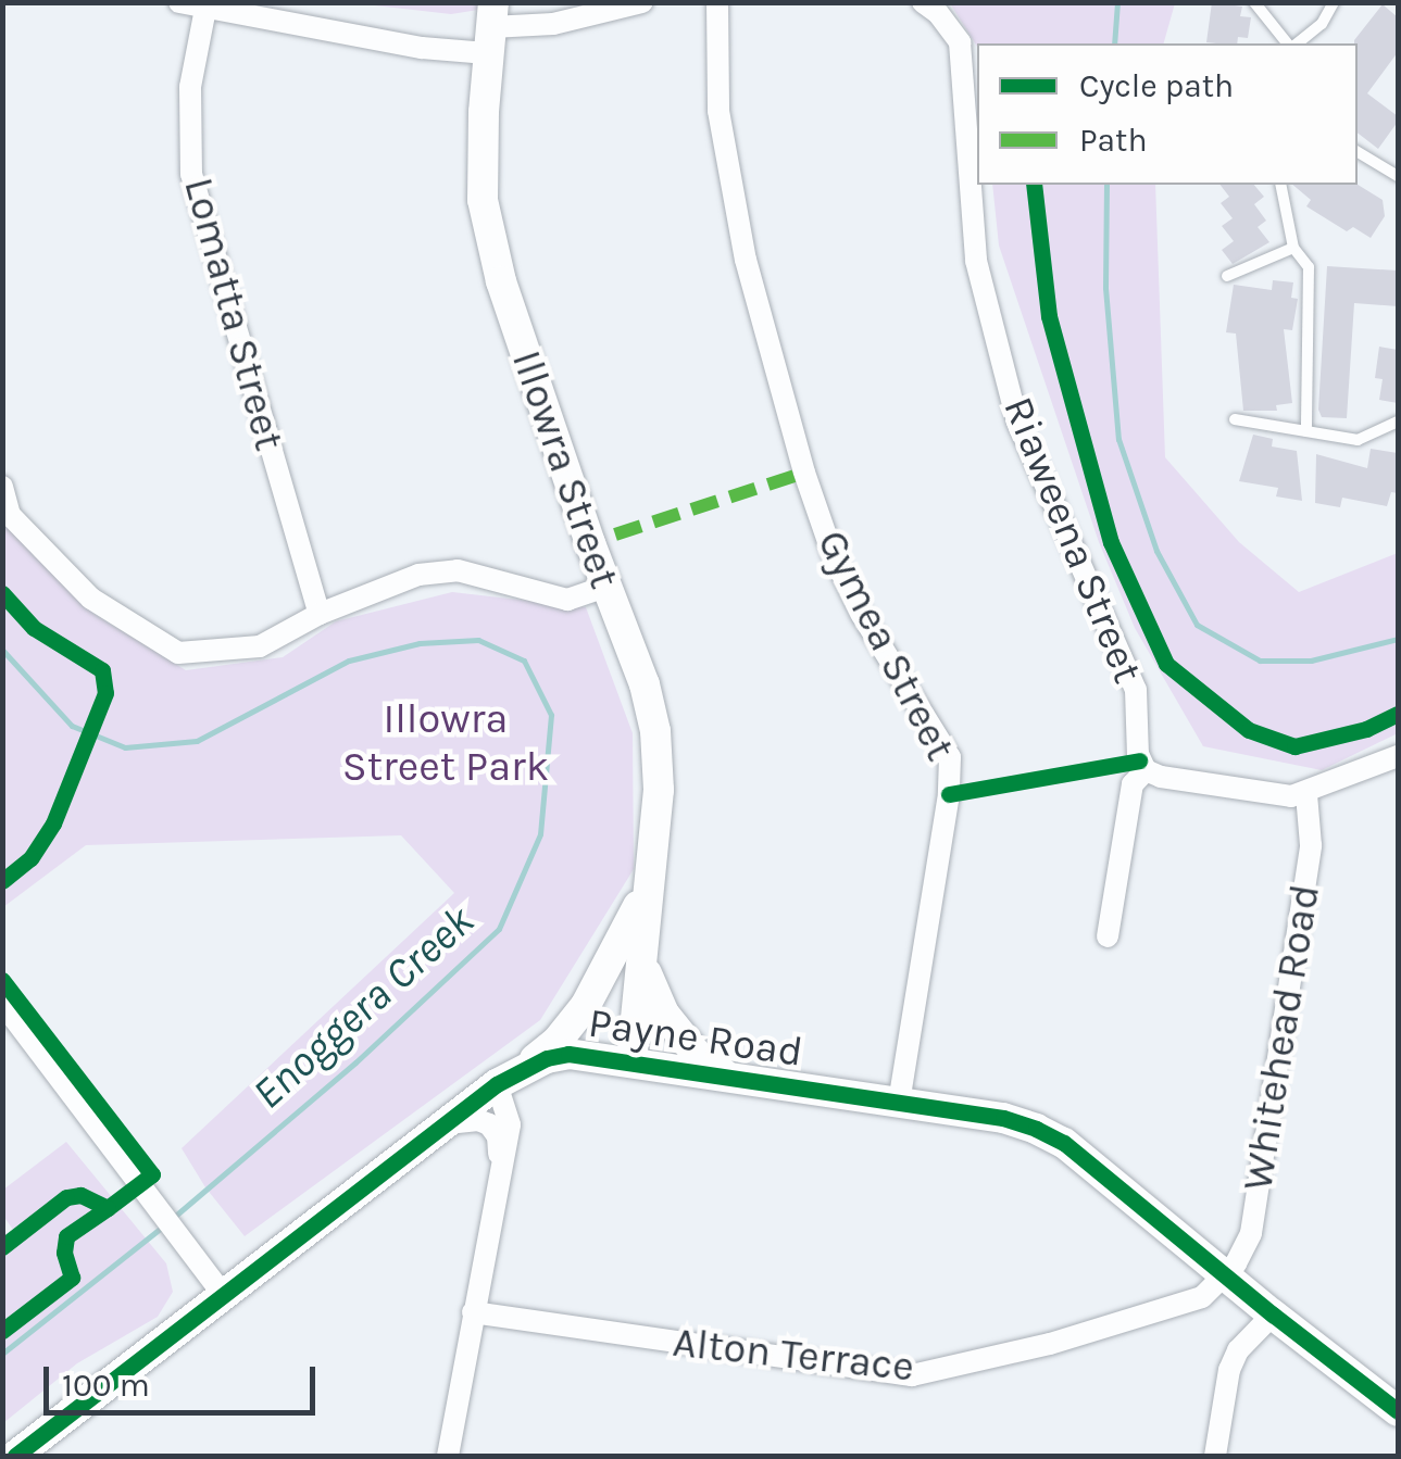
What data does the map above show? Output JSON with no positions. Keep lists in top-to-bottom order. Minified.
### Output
{"streets":{"main road":["Illowra Street","Payne Road"],"street":["Lomatta Street","Riaweena Street","Gymea Street","Whitehead Road","Alton Terrace"]},"crossings":[["Illowra Street","Payne Road"],["Gymea Street","Payne Road"],["Payne Road","Whitehead Road"],["Payne Road","Alton Terrace"],["Whitehead Road","Alton Terrace"]],"water":["Enoggera Creek"],"parks":["Illowra Street Park"],"legend":["Cycle path","Path"],"scale_bar":"100 m"}
